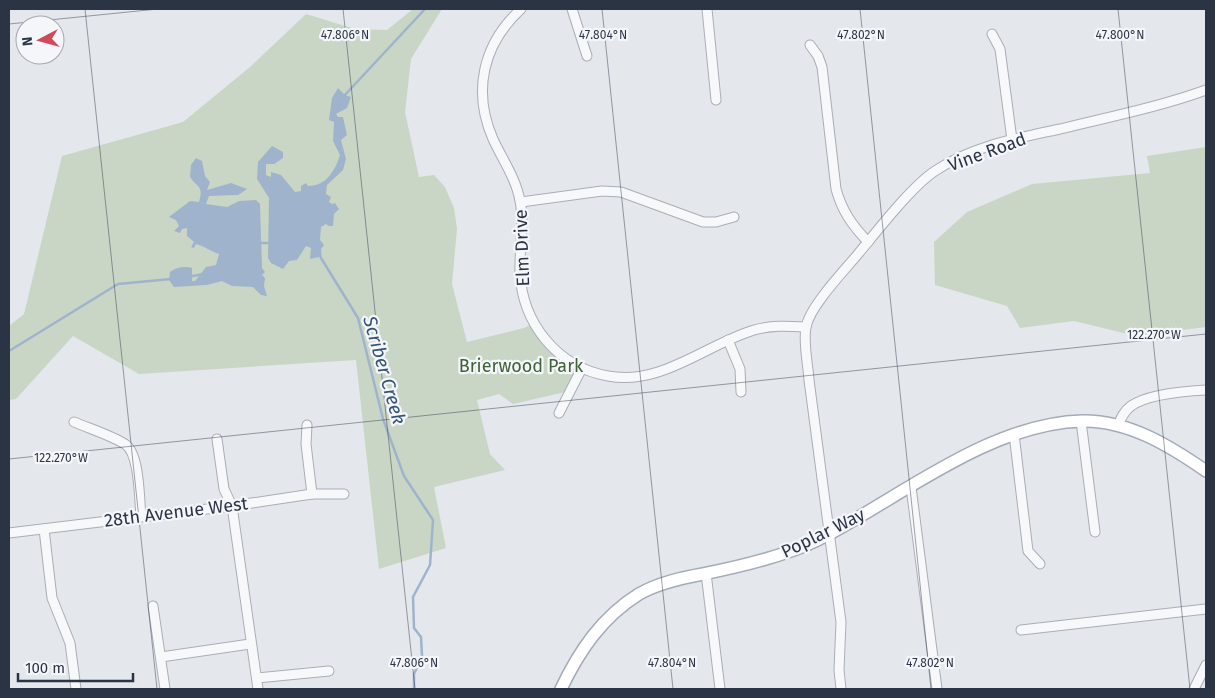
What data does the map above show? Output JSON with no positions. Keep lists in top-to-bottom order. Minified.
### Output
{"streets":{"main road":["Poplar Way"],"street":["Vine Road","Elm Drive","28th Avenue West"]},"crossings":[["Vine Road","Elm Drive"]],"water":["Scriber Creek"],"parks":["Brierwood Park"],"scale_bar":"100 m","north":"left","coordinates":["47.806°N","47.804°N","47.802°N","47.800°N","122.270°W"]}
